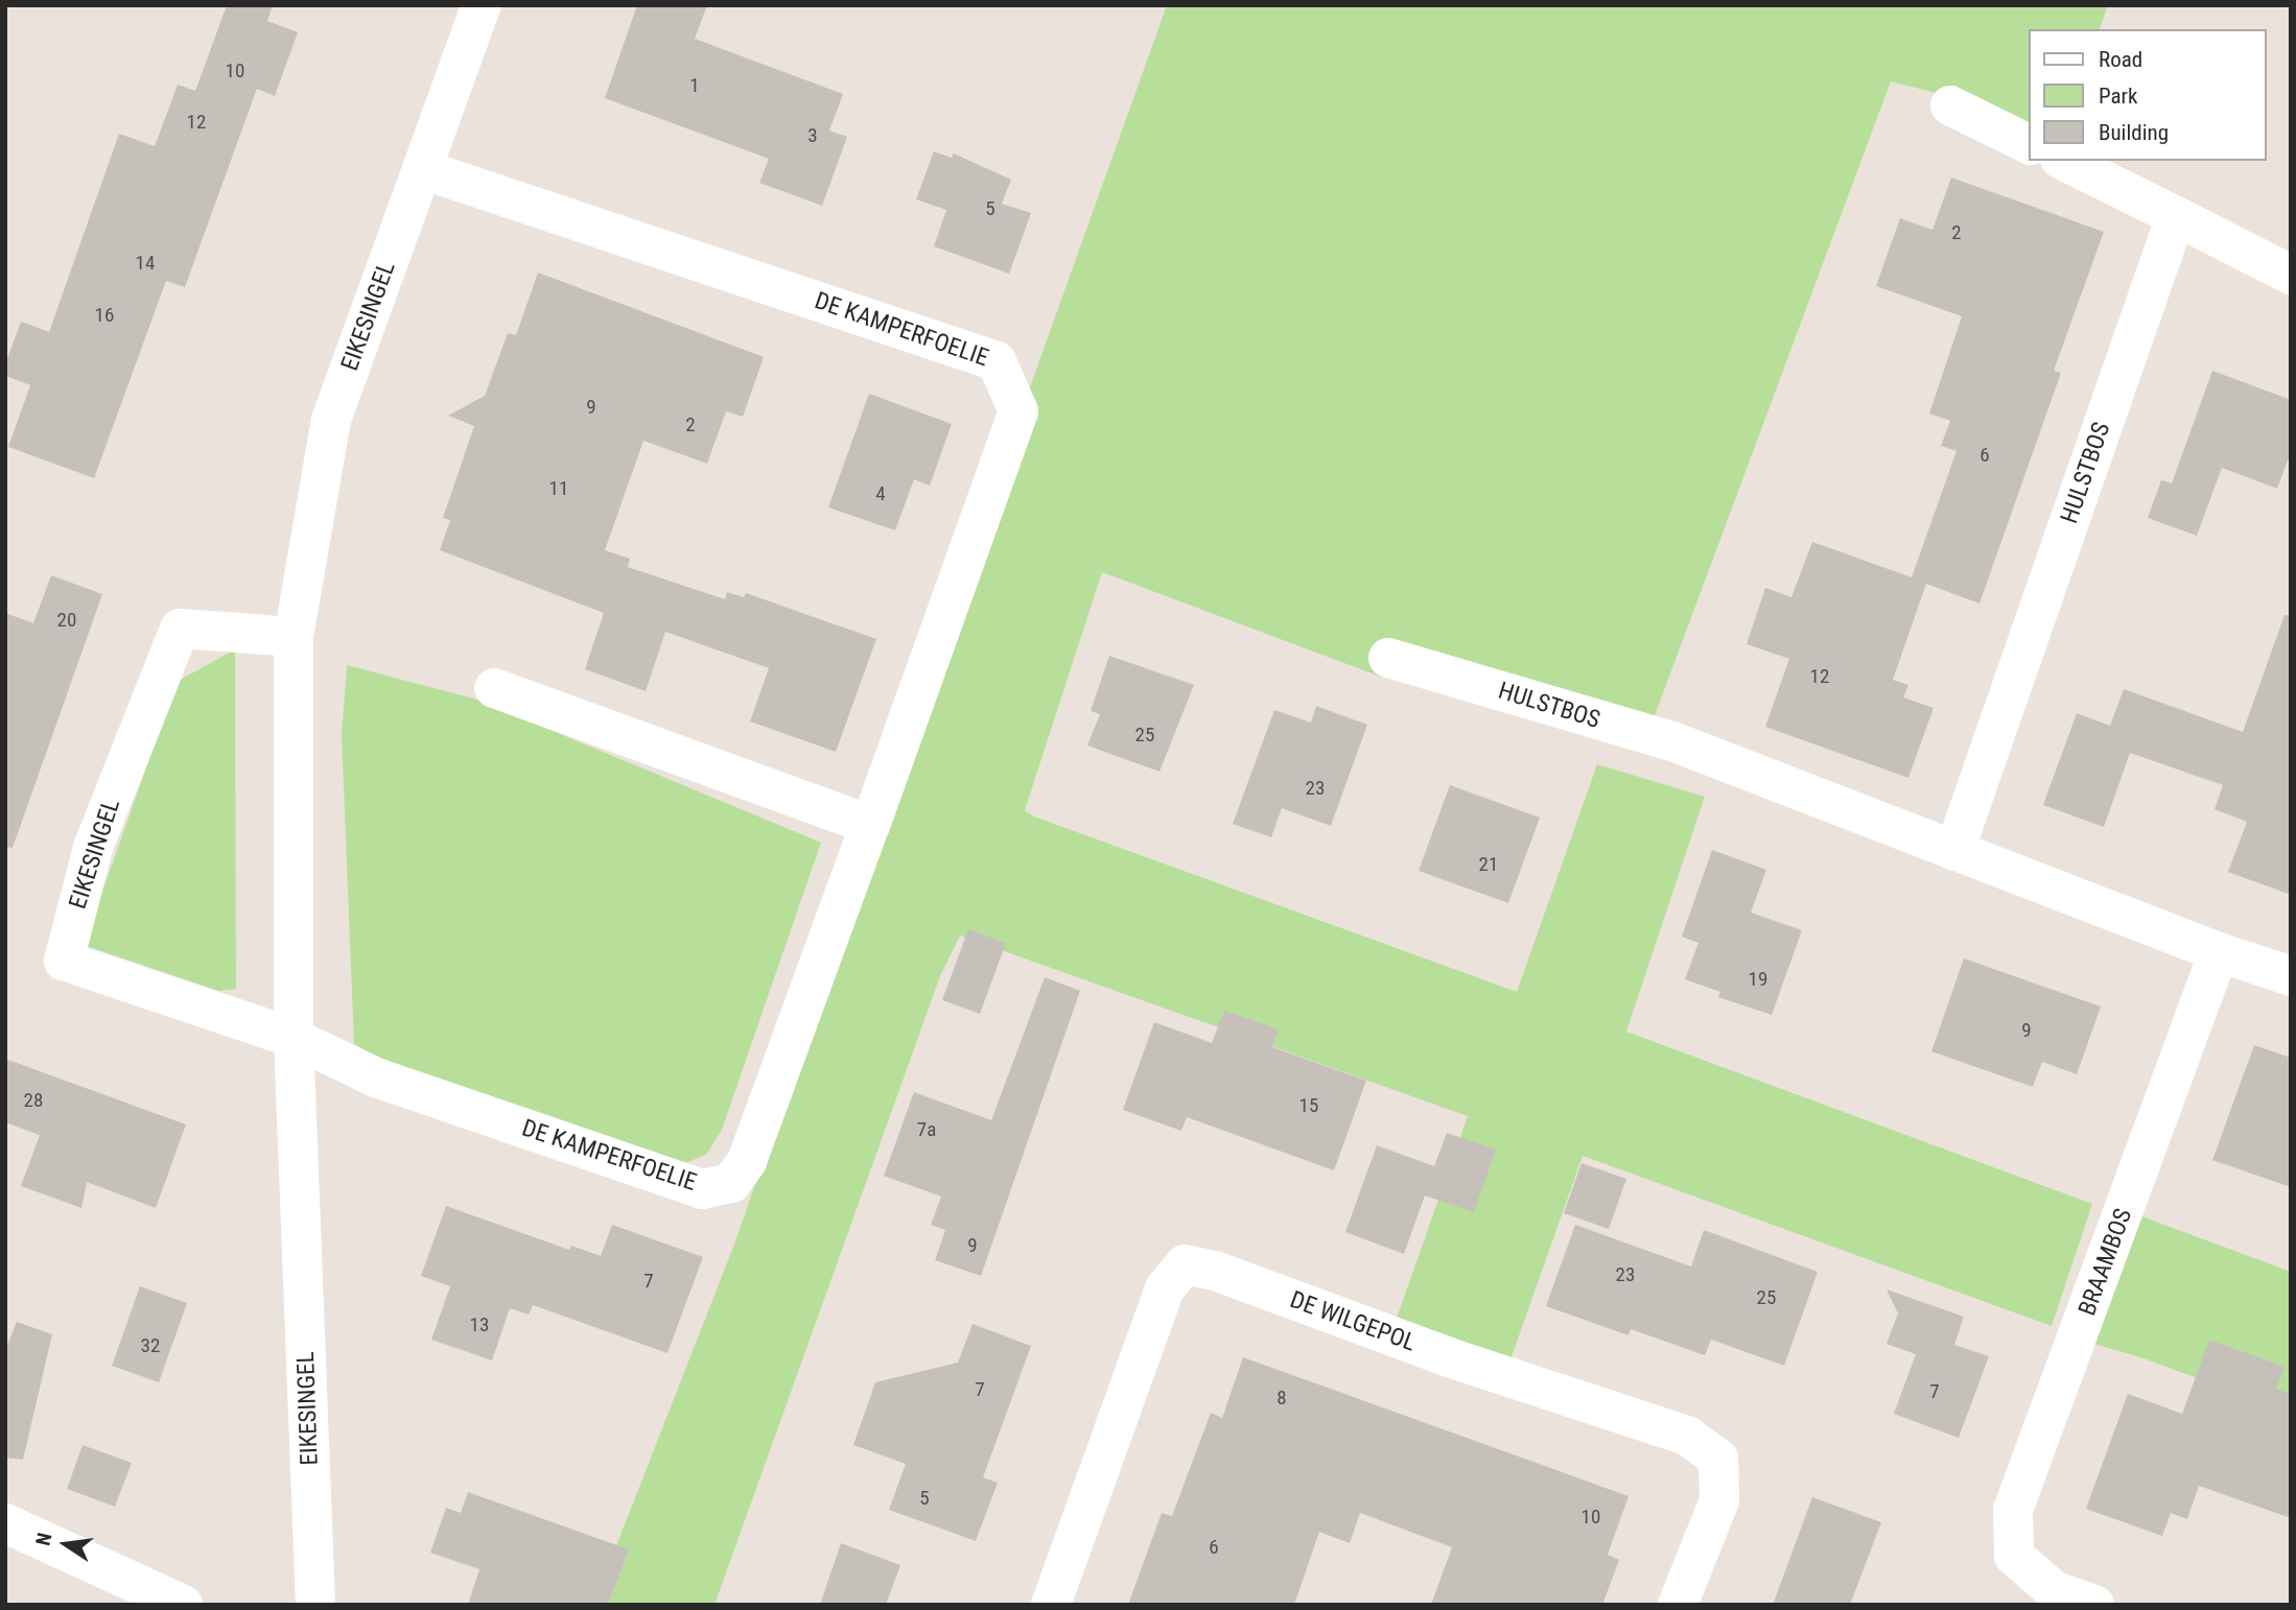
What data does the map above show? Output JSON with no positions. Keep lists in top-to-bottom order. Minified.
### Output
{"streets":{"street":["EIKESINGEL","DE KAMPERFOELIE","HULSTBOS","BRAAMBOS","DE WILGEPOL"]},"crossings":[["EIKESINGEL","DE KAMPERFOELIE"],["HULSTBOS","BRAAMBOS"]],"house_numbers":["10","1","12","3","5","2","14","16","9","2","6","11","4","20","12","25","23","21","19","9","28","15","7a","9","23","7","25","13","32","7","7","8","5","10","6"],"legend":["Road","Park","Building"],"north":"left"}
